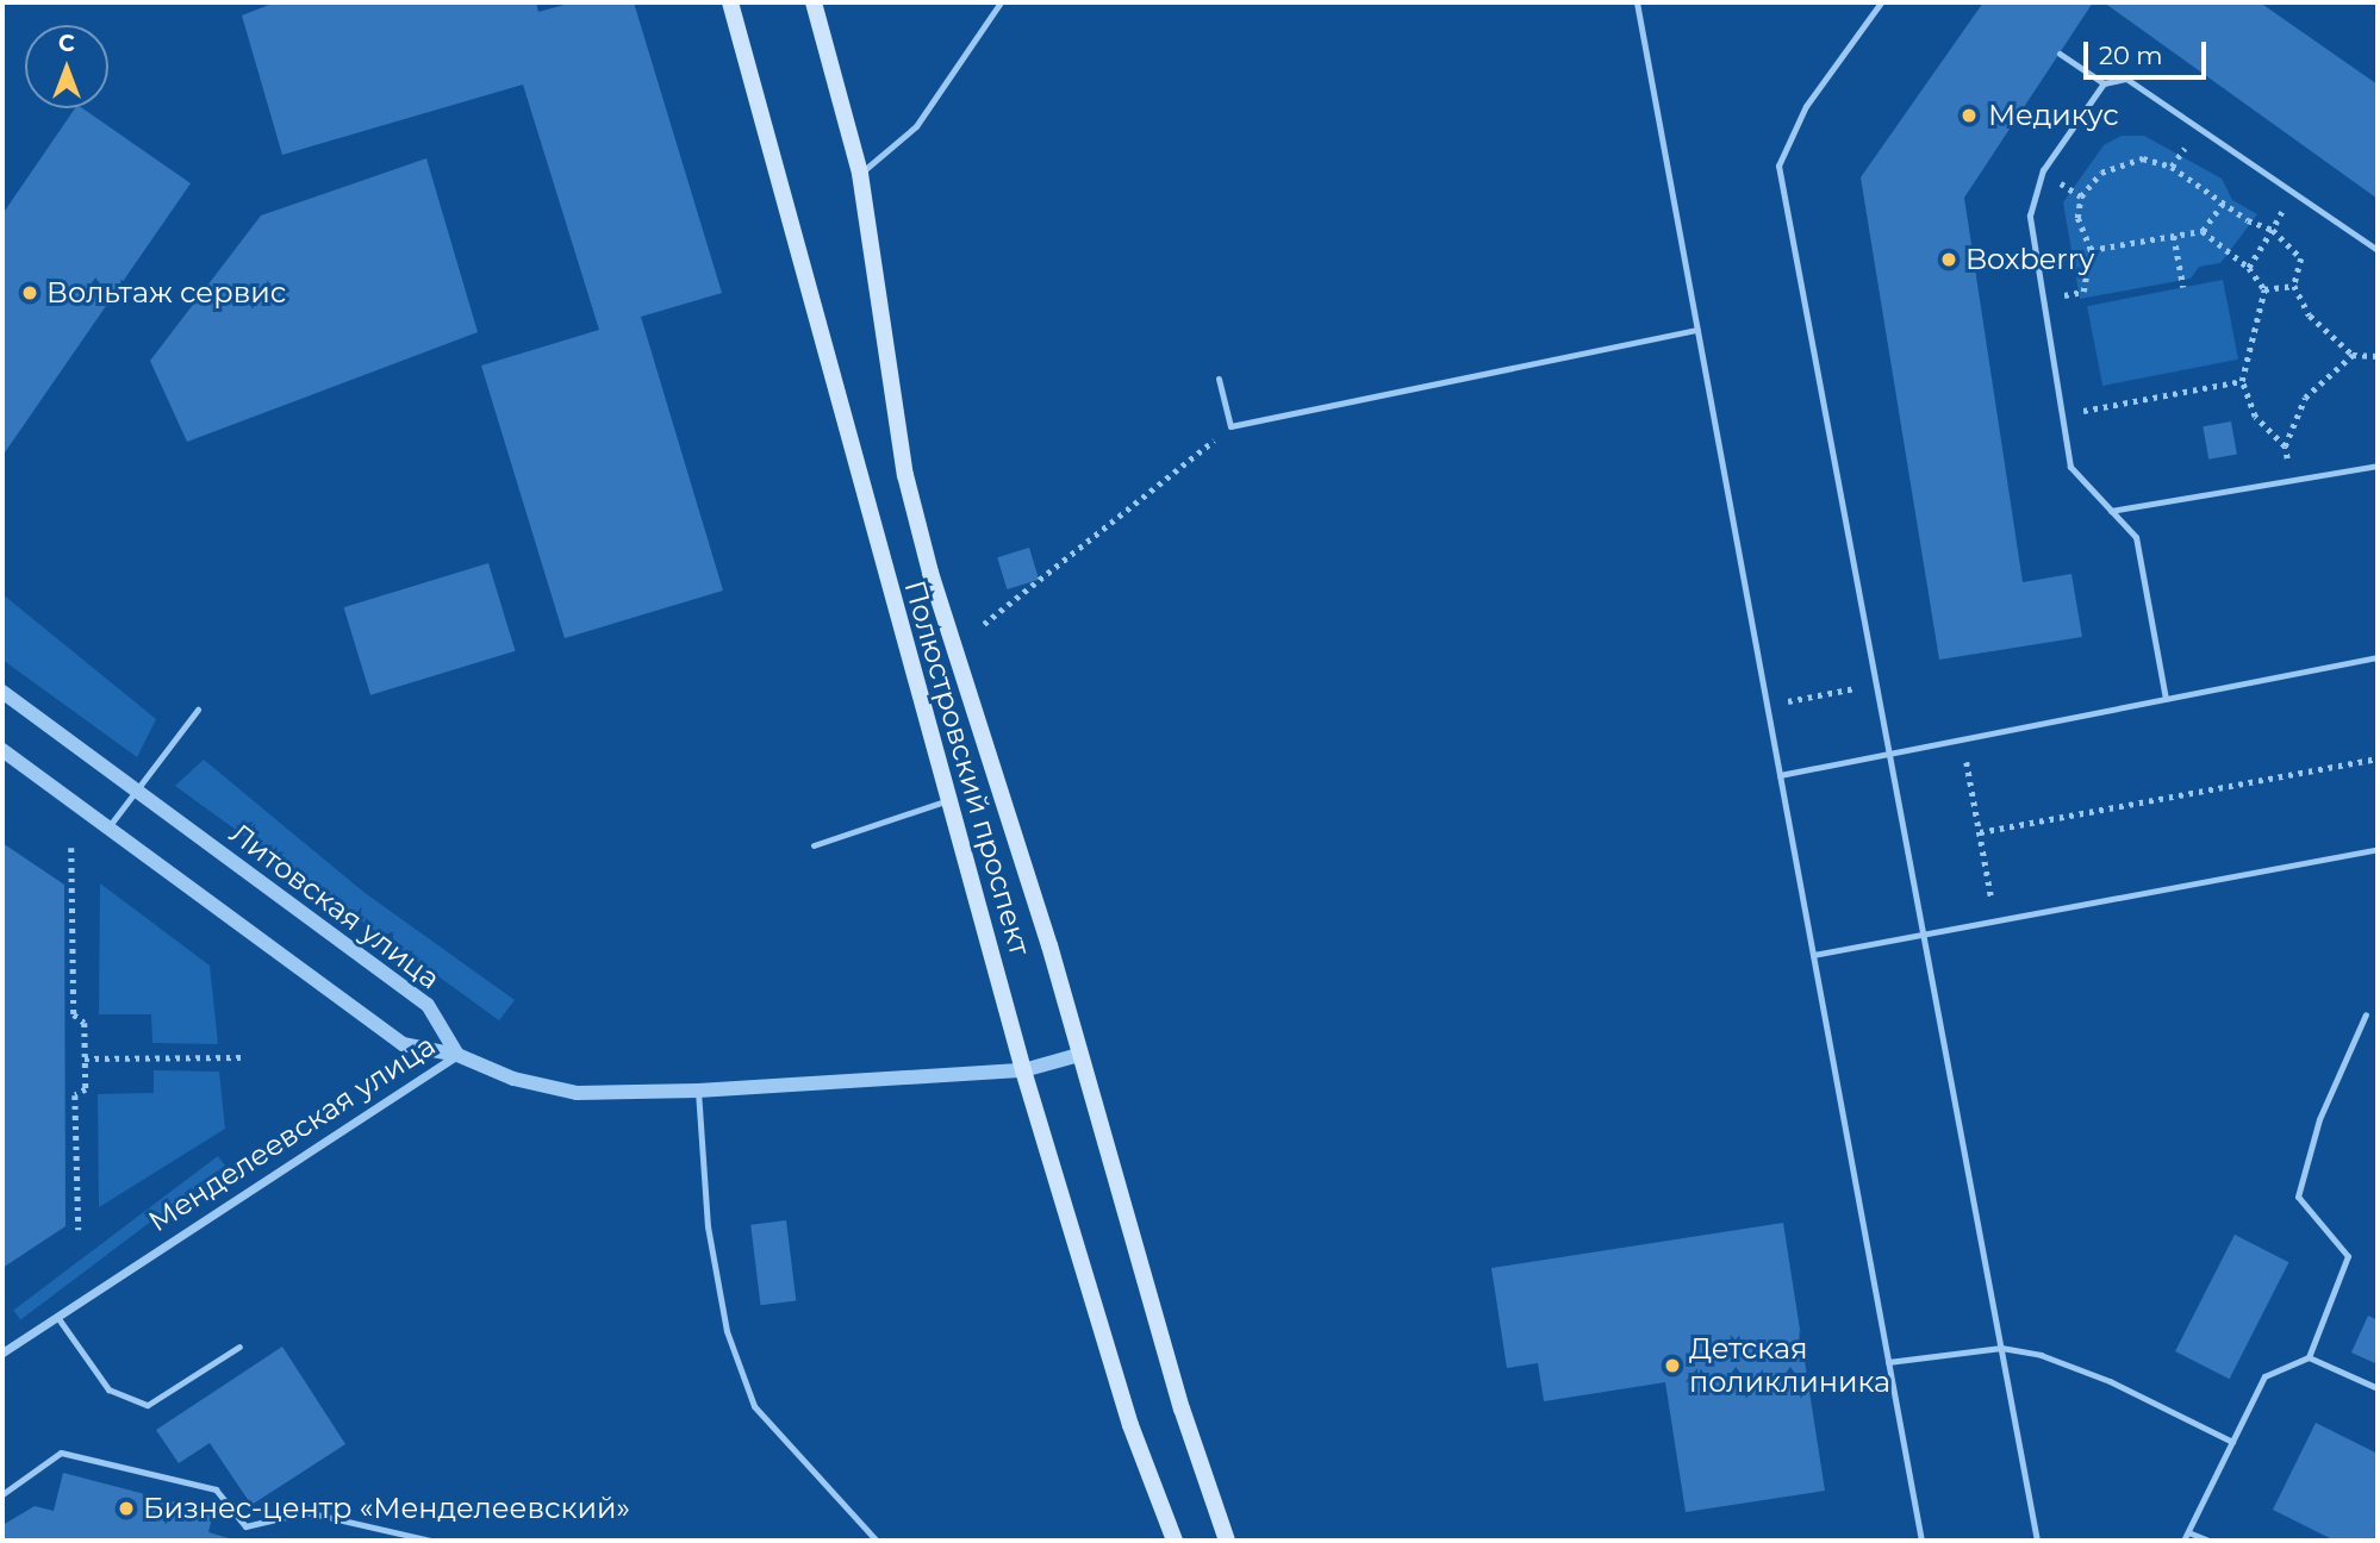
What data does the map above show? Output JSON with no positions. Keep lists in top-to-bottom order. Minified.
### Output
{"streets":{"main road":["Полюстровский проспект"],"street":["Литовская улица","Менделеевская улица"]},"crossings":[["Полюстровский проспект","Менделеевская улица"],["Литовская улица","Менделеевская улица"]],"places":["Медикус","Boxberry","Вольтаж сервис","Детская поликлиника","Бизнес-центр «Менделеевский»"],"scale_bar":"20 m","north":"top"}
